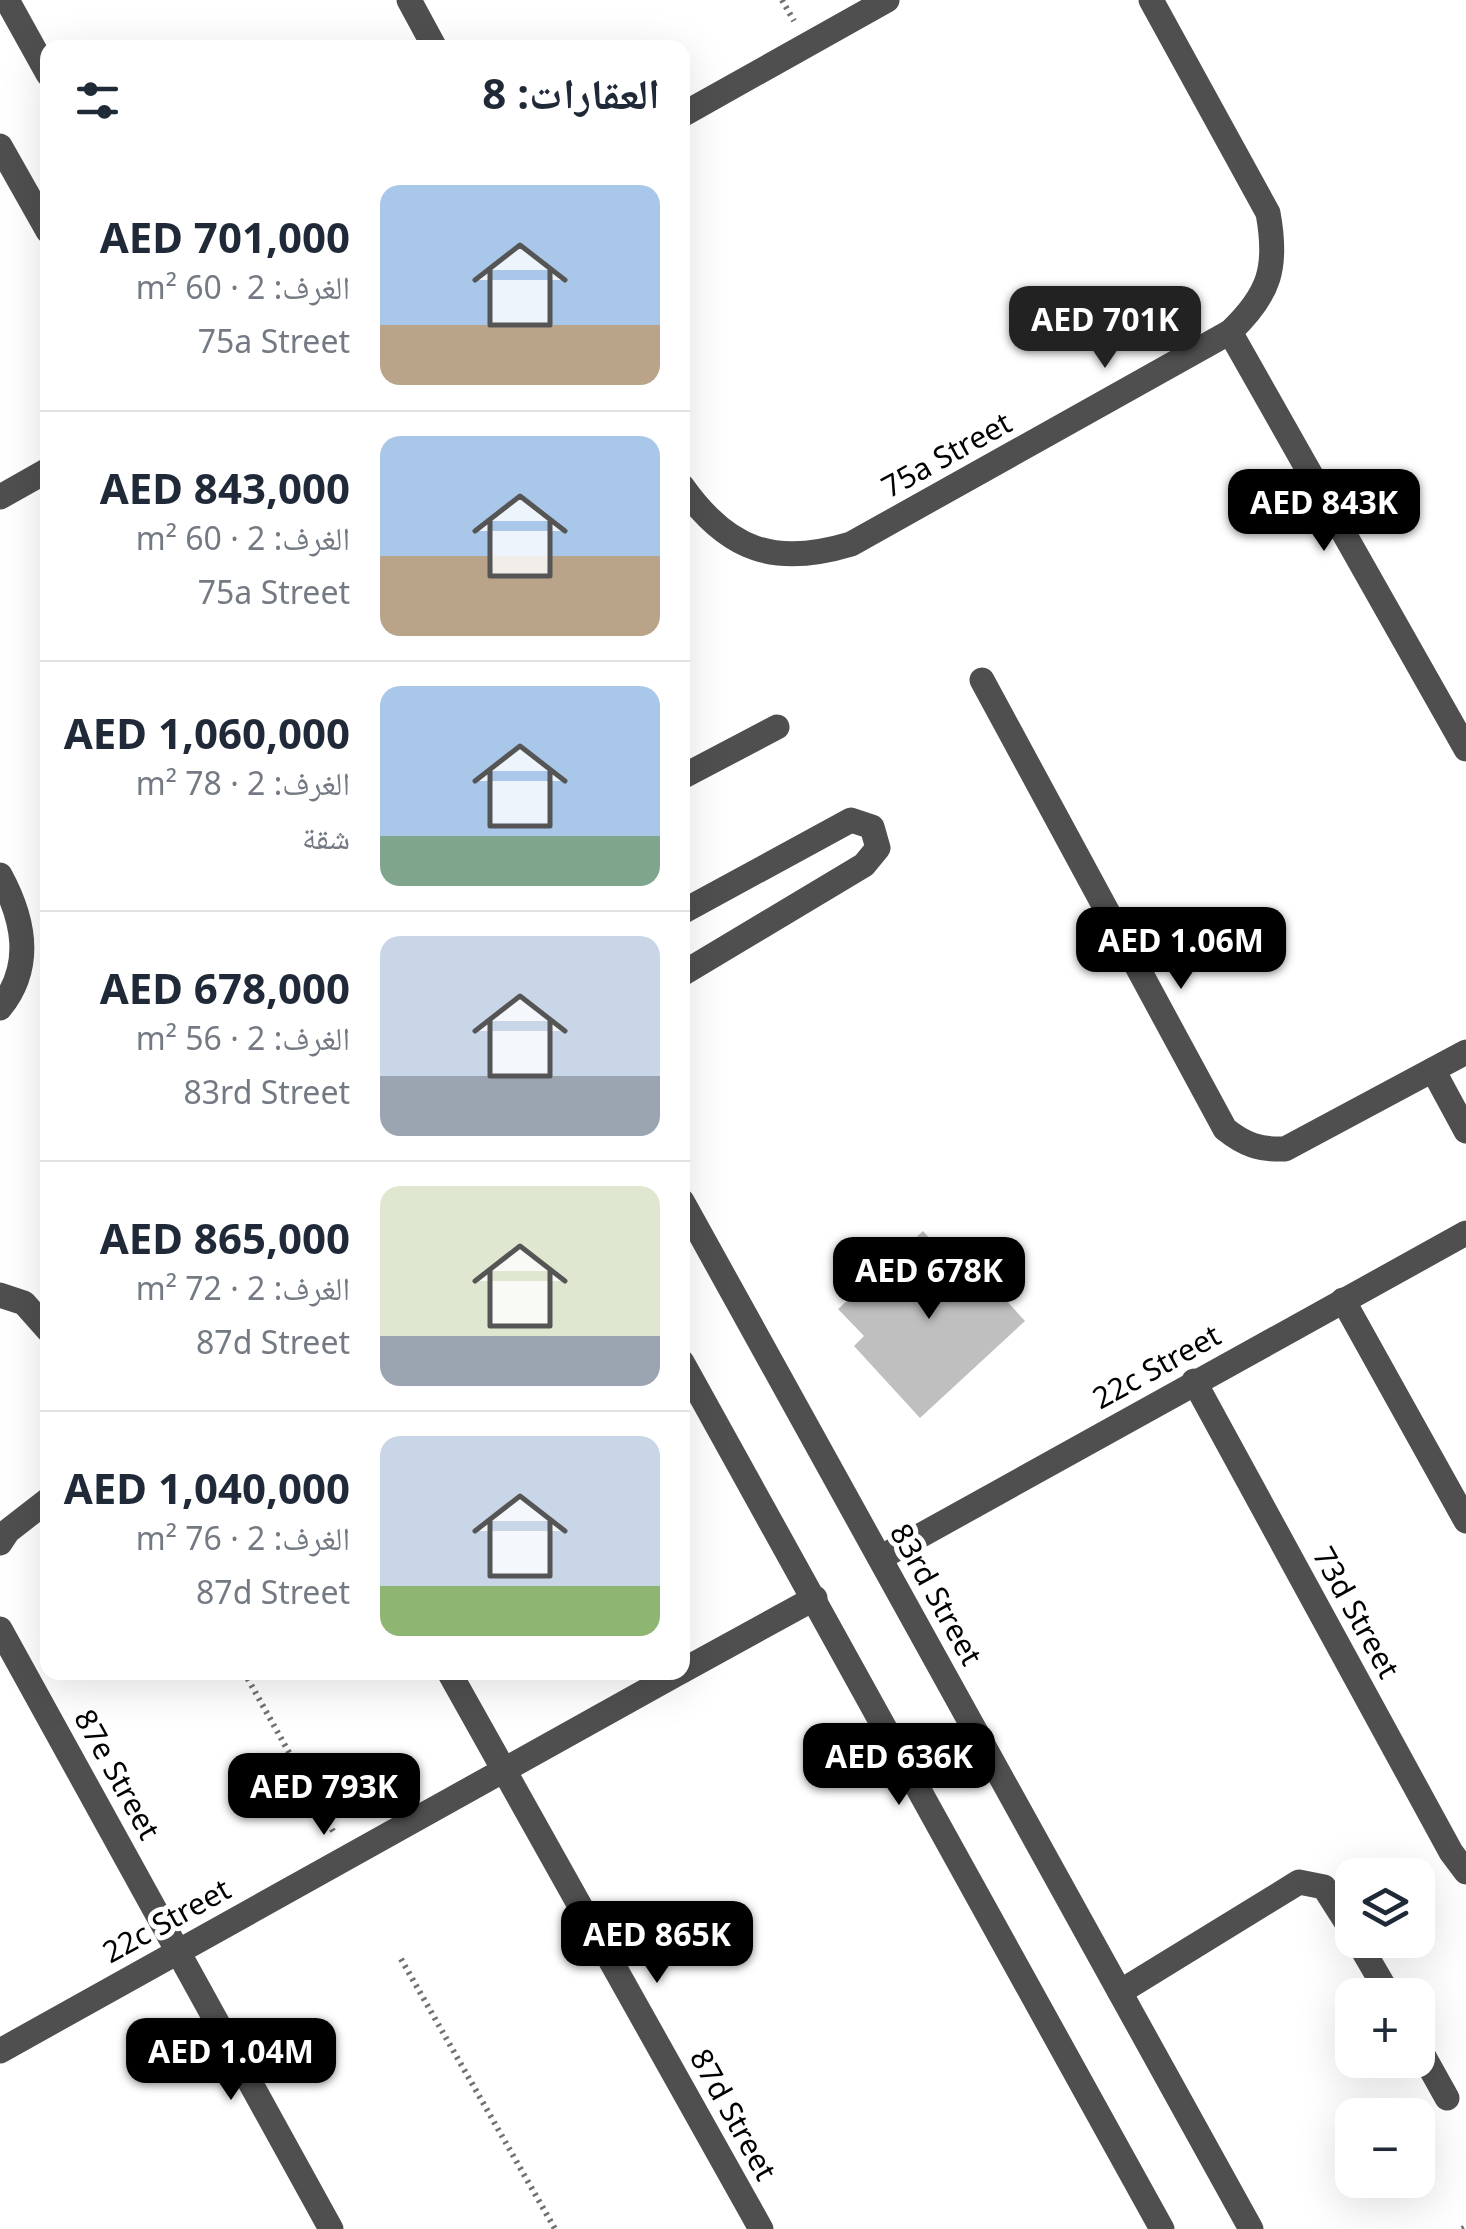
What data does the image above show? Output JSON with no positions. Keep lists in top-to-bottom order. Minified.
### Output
{"streets":{"street":["75a Street","22c Street","83rd Street","73d Street","87e Street","87d Street"]},"crossings":[["22c Street","83rd Street"],["22c Street","73d Street"],["22c Street","87e Street"],["22c Street","87d Street"]],"page":{"heading":"العقارات: 8","list":[{"name":"AED 701,000","note":"الغرف: 2 · 60 m² · 75a Street"},{"name":"AED 843,000","note":"الغرف: 2 · 60 m² · 75a Street"},{"name":"AED 1,060,000","note":"الغرف: 2 · 78 m² · شقة"},{"name":"AED 678,000","note":"الغرف: 2 · 56 m² · 83rd Street"},{"name":"AED 865,000","note":"الغرف: 2 · 72 m² · 87d Street"},{"name":"AED 1,040,000","note":"الغرف: 2 · 76 m² · 87d Street"}],"price":["AED 701K","AED 843K","AED 1.06M","AED 678K","AED 636K","AED 793K","AED 865K","AED 1.04M"],"map_buttons":["+","−"]}}
